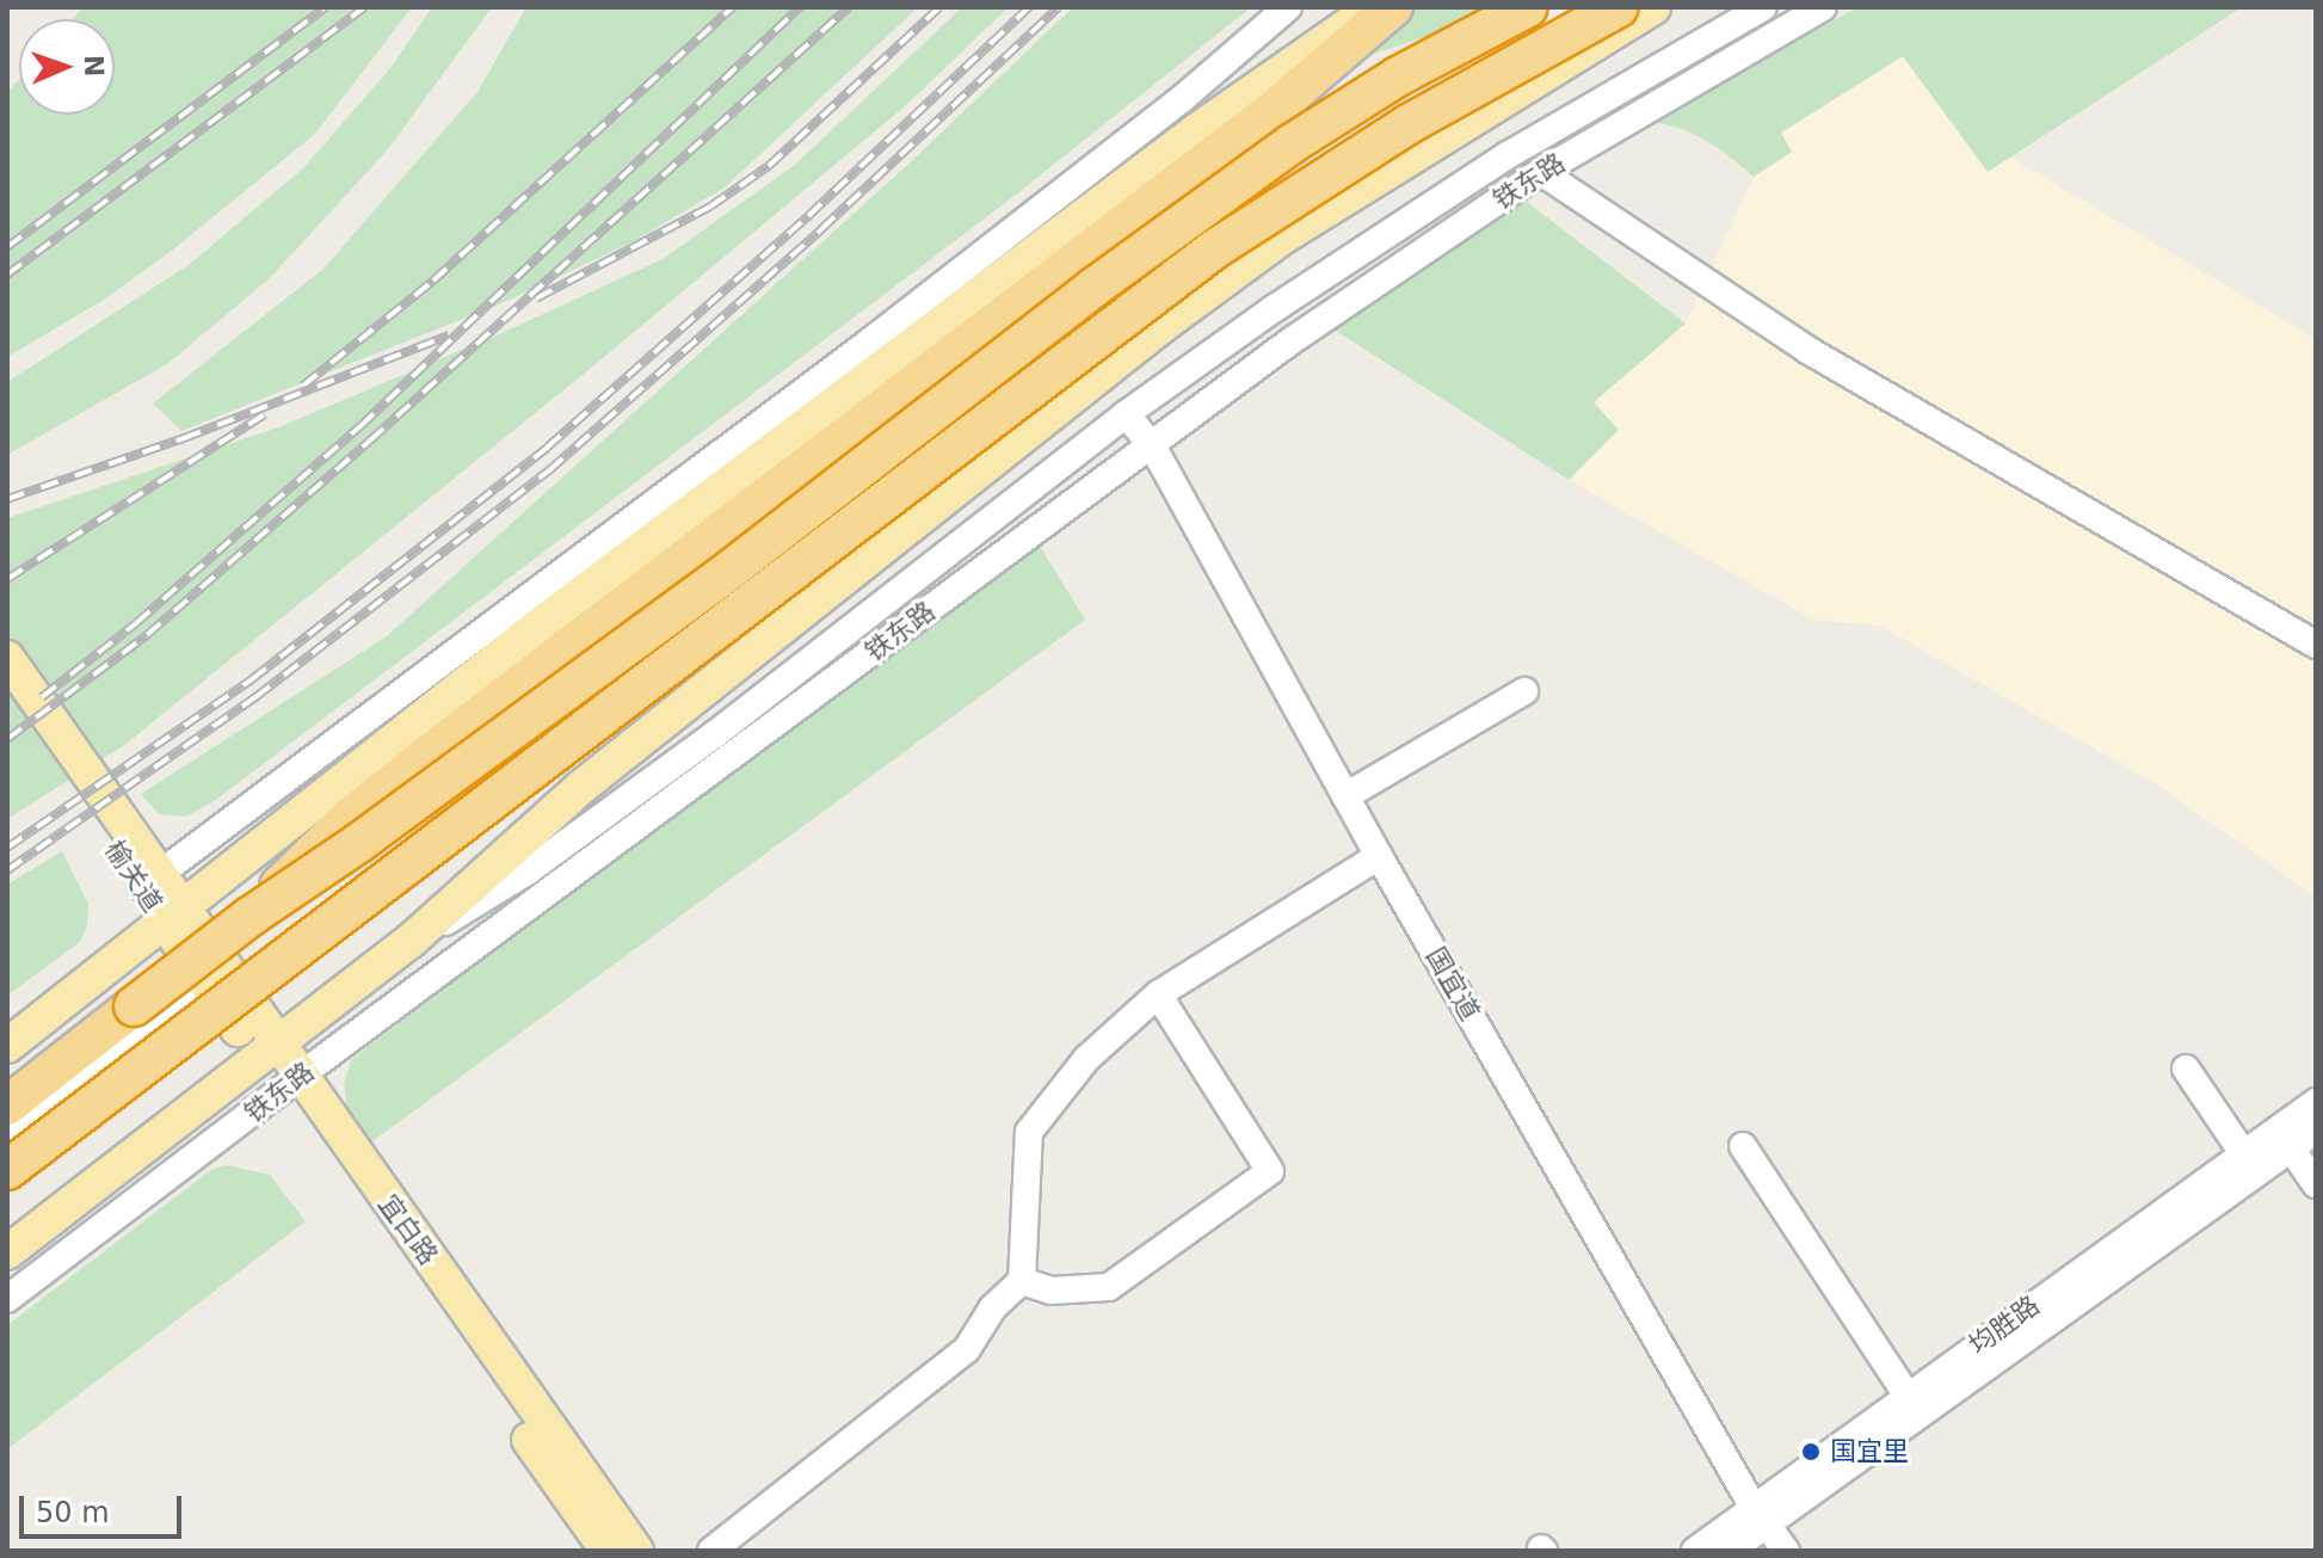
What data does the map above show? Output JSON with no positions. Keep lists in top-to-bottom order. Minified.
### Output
{"streets":{"main road":["铁东路","榆关道","宜白路"],"street":["国宜道","均胜路"]},"crossings":[["铁东路","榆关道"],["铁东路","国宜道"],["铁东路","宜白路"],["榆关道","宜白路"],["国宜道","均胜路"]],"places":["国宜里"],"scale_bar":"50 m","north":"right"}
